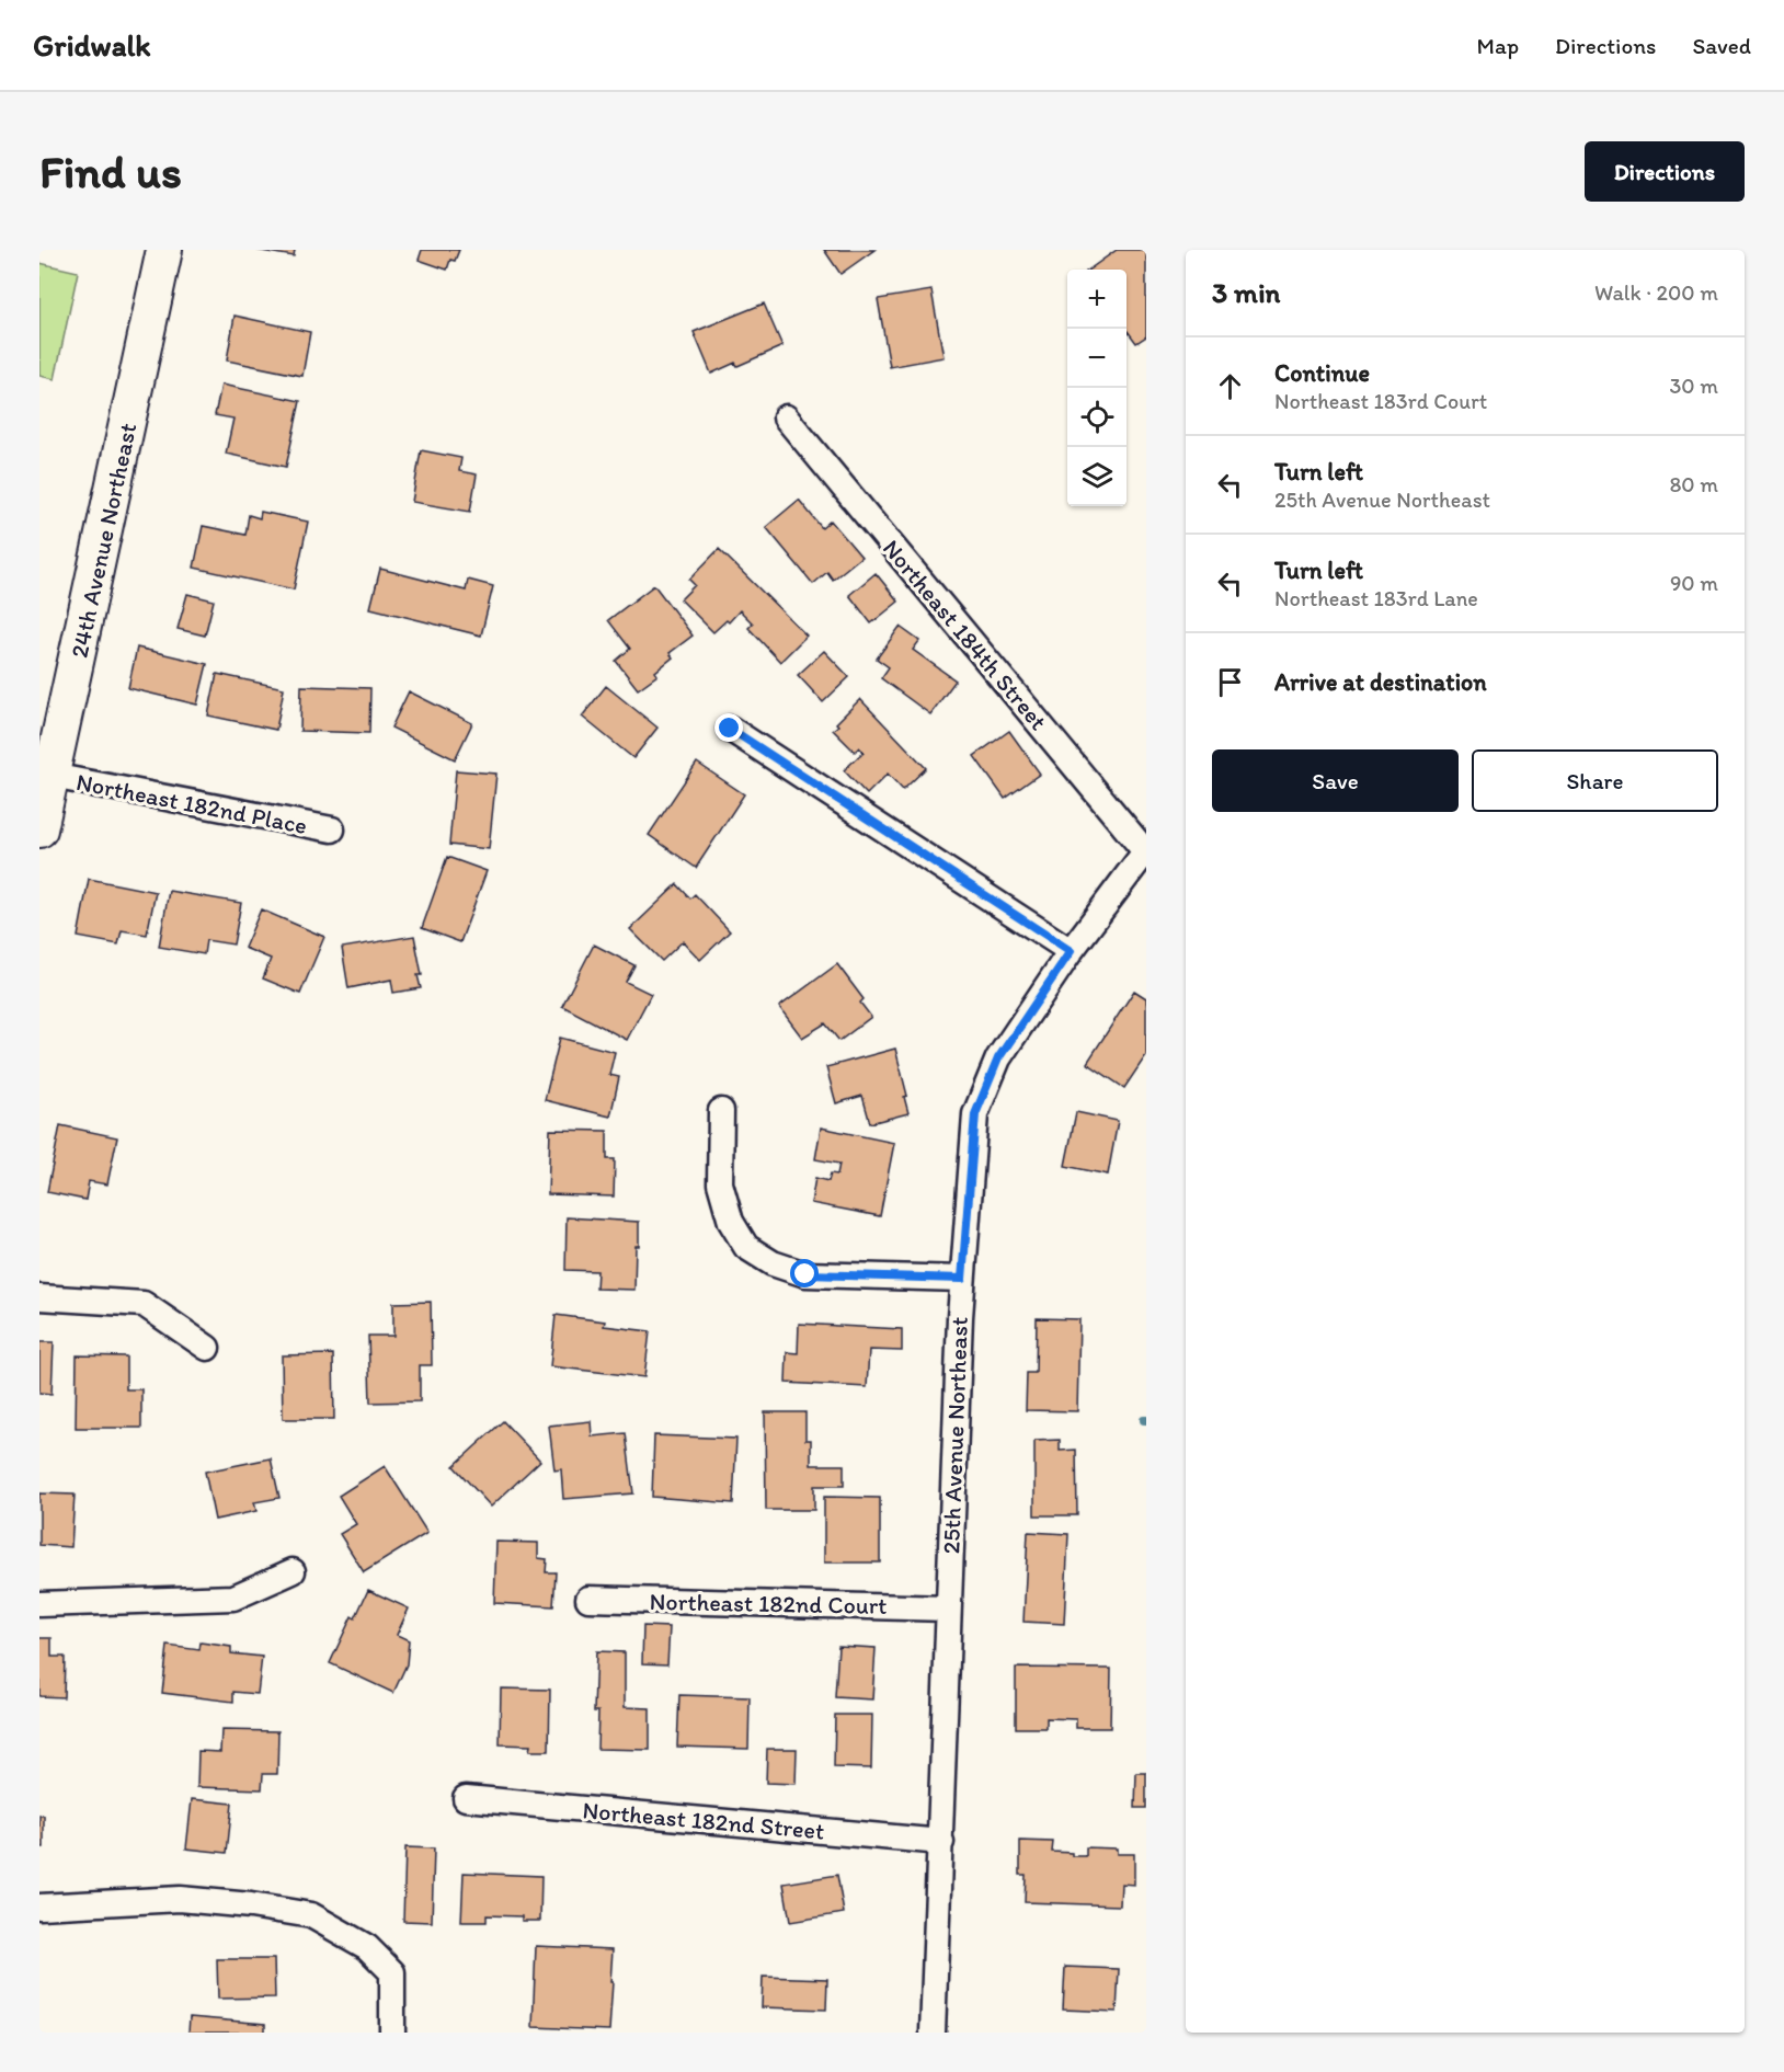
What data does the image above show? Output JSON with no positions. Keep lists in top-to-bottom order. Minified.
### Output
{"streets":{"main road":["24th Avenue Northeast"],"street":["Northeast 184th Street","Northeast 182nd Place","25th Avenue Northeast","Northeast 182nd Court","Northeast 182nd Street"]},"crossings":[["24th Avenue Northeast","Northeast 182nd Place"],["Northeast 184th Street","25th Avenue Northeast"],["25th Avenue Northeast","Northeast 182nd Court"],["25th Avenue Northeast","Northeast 182nd Street"]],"page":{"header":"Gridwalk","nav":["Map","Directions","Saved"],"buttons":["Directions",["Save","Share"]],"title":"Find us","heading":["3 min","Walk · 200 m"],"map_buttons":["+","−"],"list":[["Continue","Northeast 183rd Court","30 m"],["Turn left","25th Avenue Northeast","80 m"],["Turn left","Northeast 183rd Lane","90 m"],"Arrive at destination"]}}
